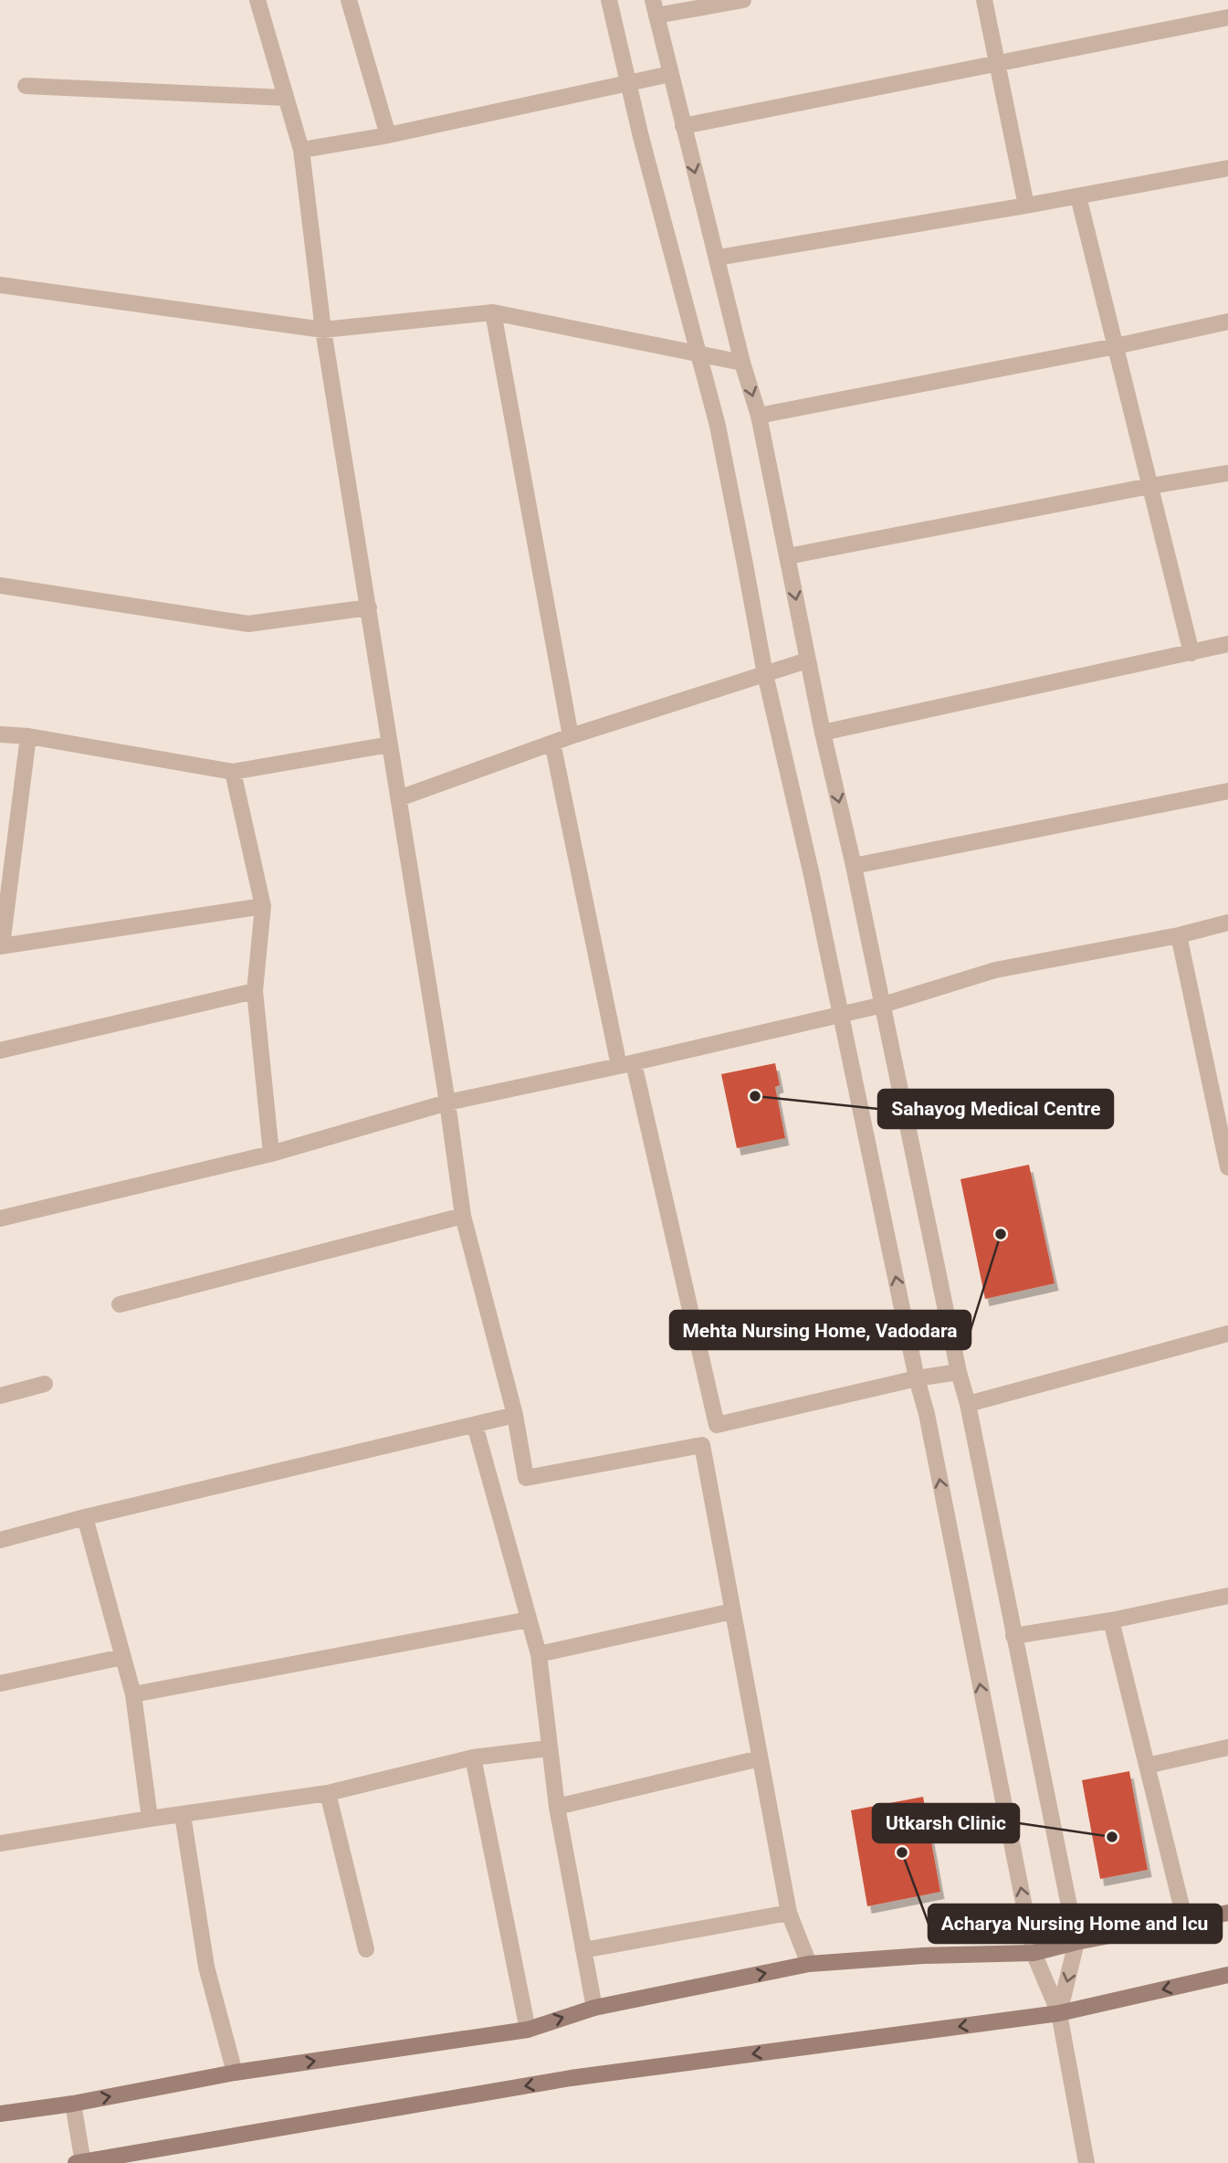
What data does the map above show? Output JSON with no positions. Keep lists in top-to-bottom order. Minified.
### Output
{"places":["Sahayog Medical Centre","Mehta Nursing Home, Vadodara","Utkarsh Clinic","Acharya Nursing Home and Icu"]}
